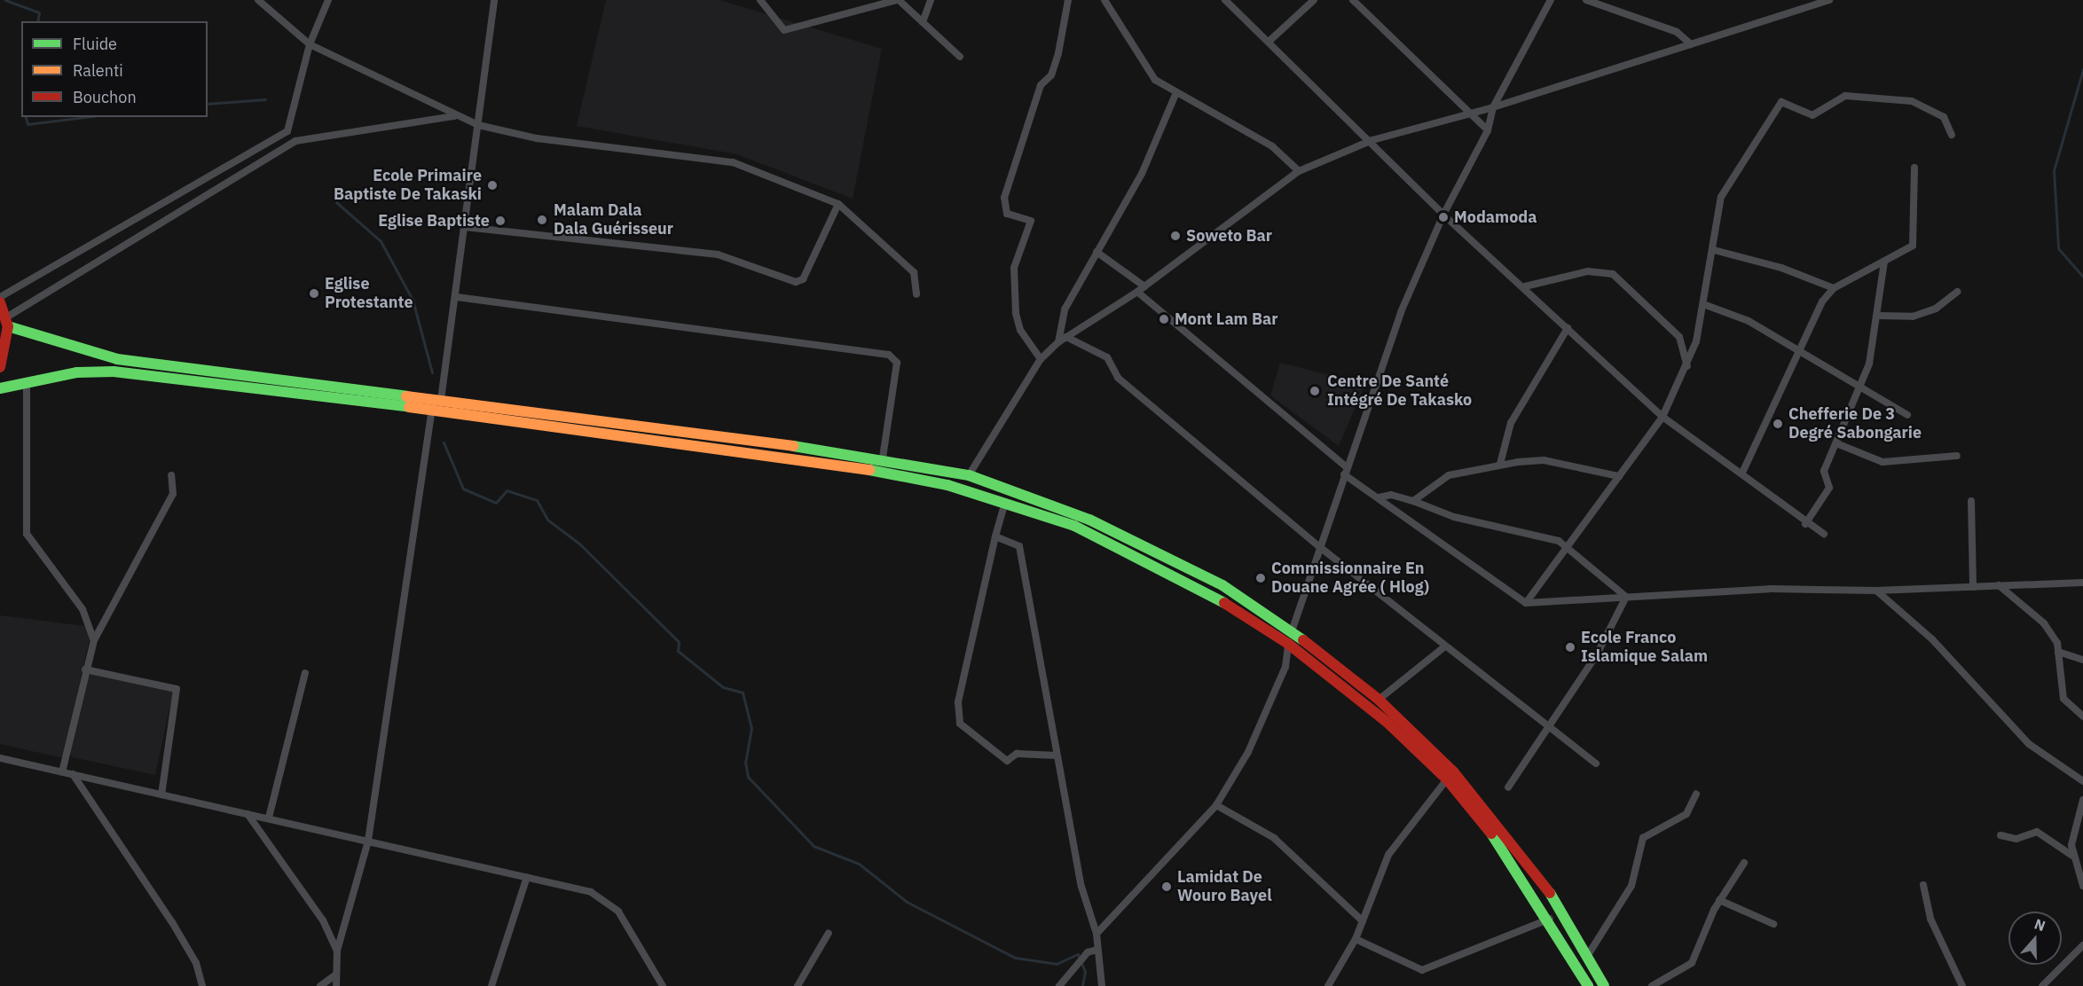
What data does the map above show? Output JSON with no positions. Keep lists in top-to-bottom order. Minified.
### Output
{"places":["Ecole Primaire Baptiste De Takaski","Modamoda","Malam Dala Dala Guérisseur","Eglise Baptiste","Soweto Bar","Eglise Protestante","Mont Lam Bar","Centre De Santé Intégré De Takasko","Chefferie De 3 Degré Sabongarie","Commissionnaire En Douane Agrée ( Hlog)","Ecole Franco Islamique Salam","Lamidat De Wouro Bayel"],"legend":["Fluide","Ralenti","Bouchon"],"north":"top"}
